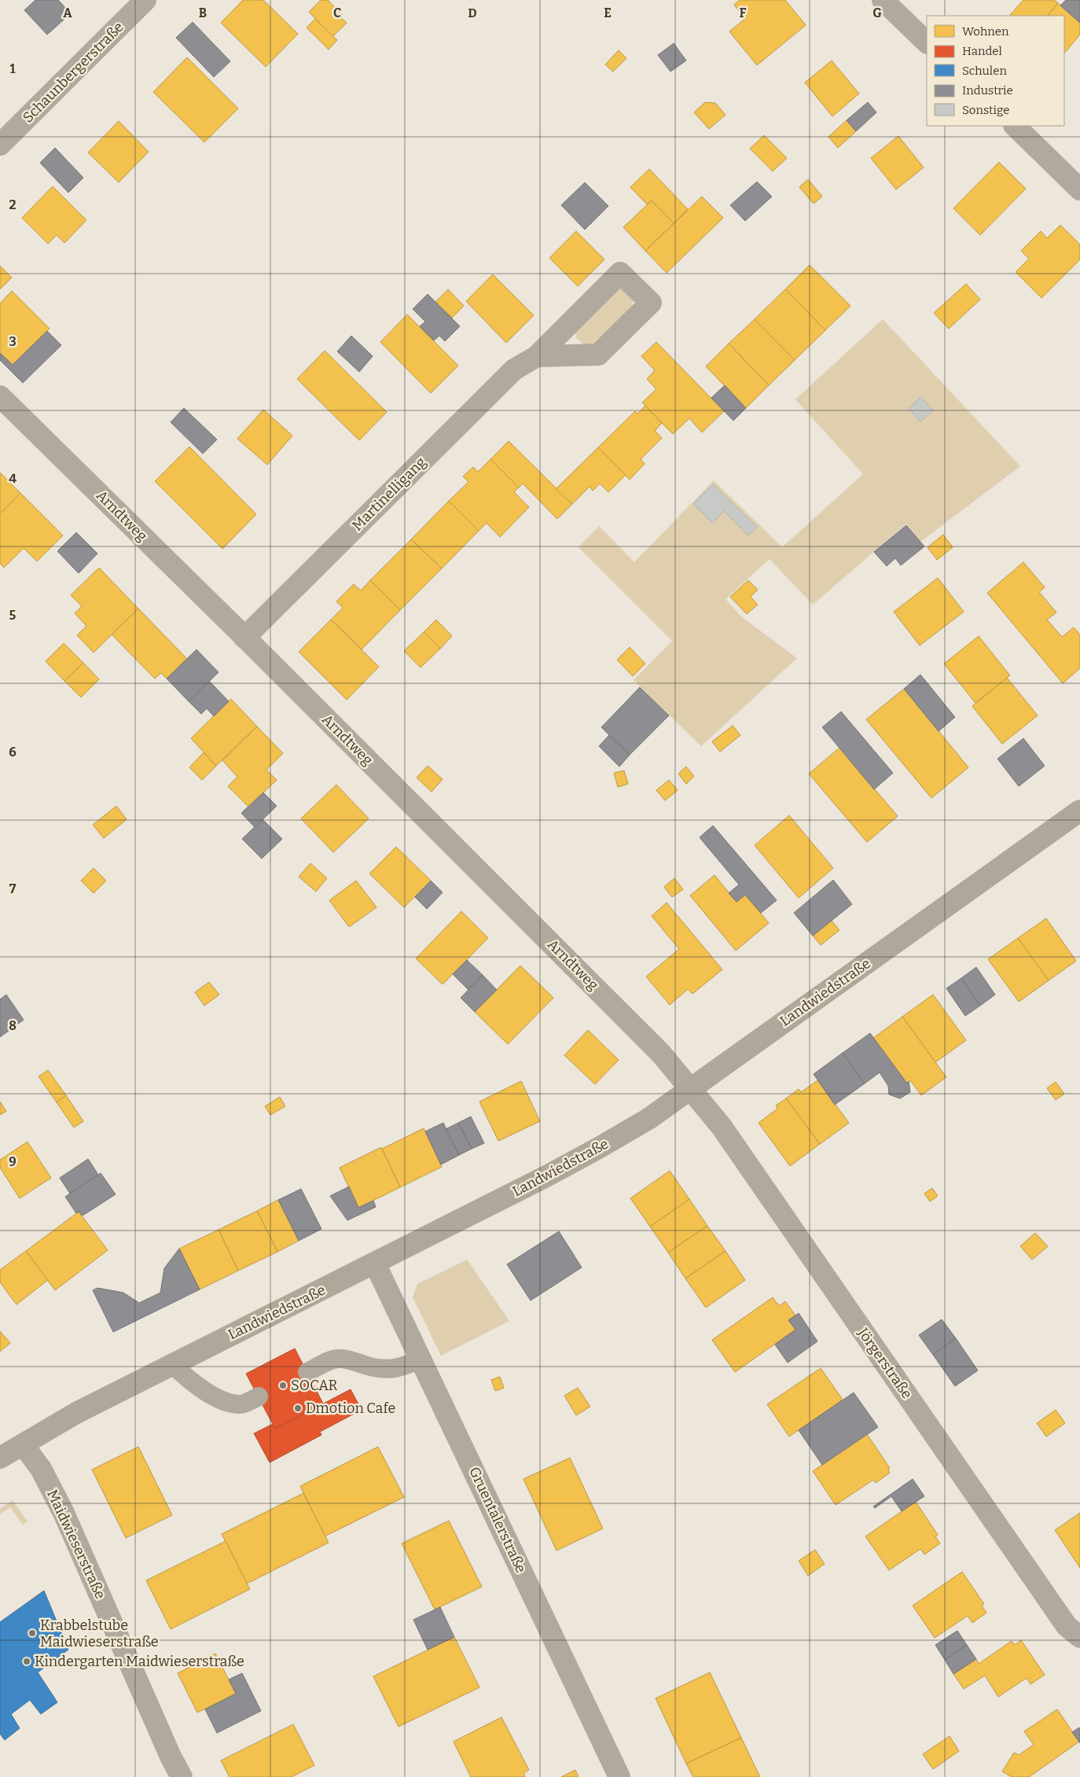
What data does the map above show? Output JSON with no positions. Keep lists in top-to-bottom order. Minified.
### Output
{"streets":{"main road":["Landwiedstraße"],"street":["Schaunbergerstraße","Martinelligang","Arndtweg","Jörgerstraße","Gruentalerstraße","Maidwieserstraße"]},"crossings":[["Martinelligang","Arndtweg"],["Arndtweg","Landwiedstraße"],["Arndtweg","Jörgerstraße"],["Landwiedstraße","Jörgerstraße"],["Landwiedstraße","Gruentalerstraße"],["Landwiedstraße","Maidwieserstraße"]],"places":["SOCAR","Dmotion Cafe","Krabbelstube Maidwieserstraße","Kindergarten Maidwieserstraße"],"legend":["Wohnen","Handel","Schulen","Industrie","Sonstige"],"grid":{"columns":["A","B","C","D","E","F","G"],"rows":["1","2","3","4","5","6","7","8","9"]}}
